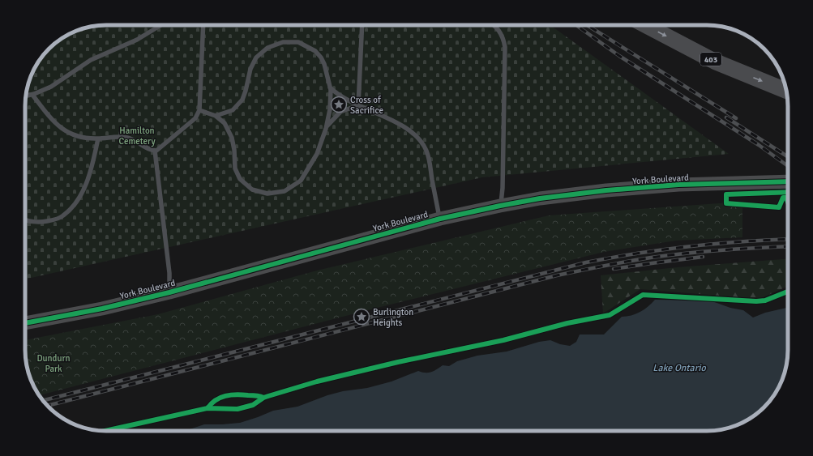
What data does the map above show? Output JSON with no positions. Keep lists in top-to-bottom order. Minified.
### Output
{"streets":{"highway":["403"],"main road":["York Boulevard"]},"water":["Lake Ontario"],"parks":["Hamilton Cemetery","Dundurn Park"],"places":{"place":["Cross of Sacrifice","Burlington Heights"]}}
